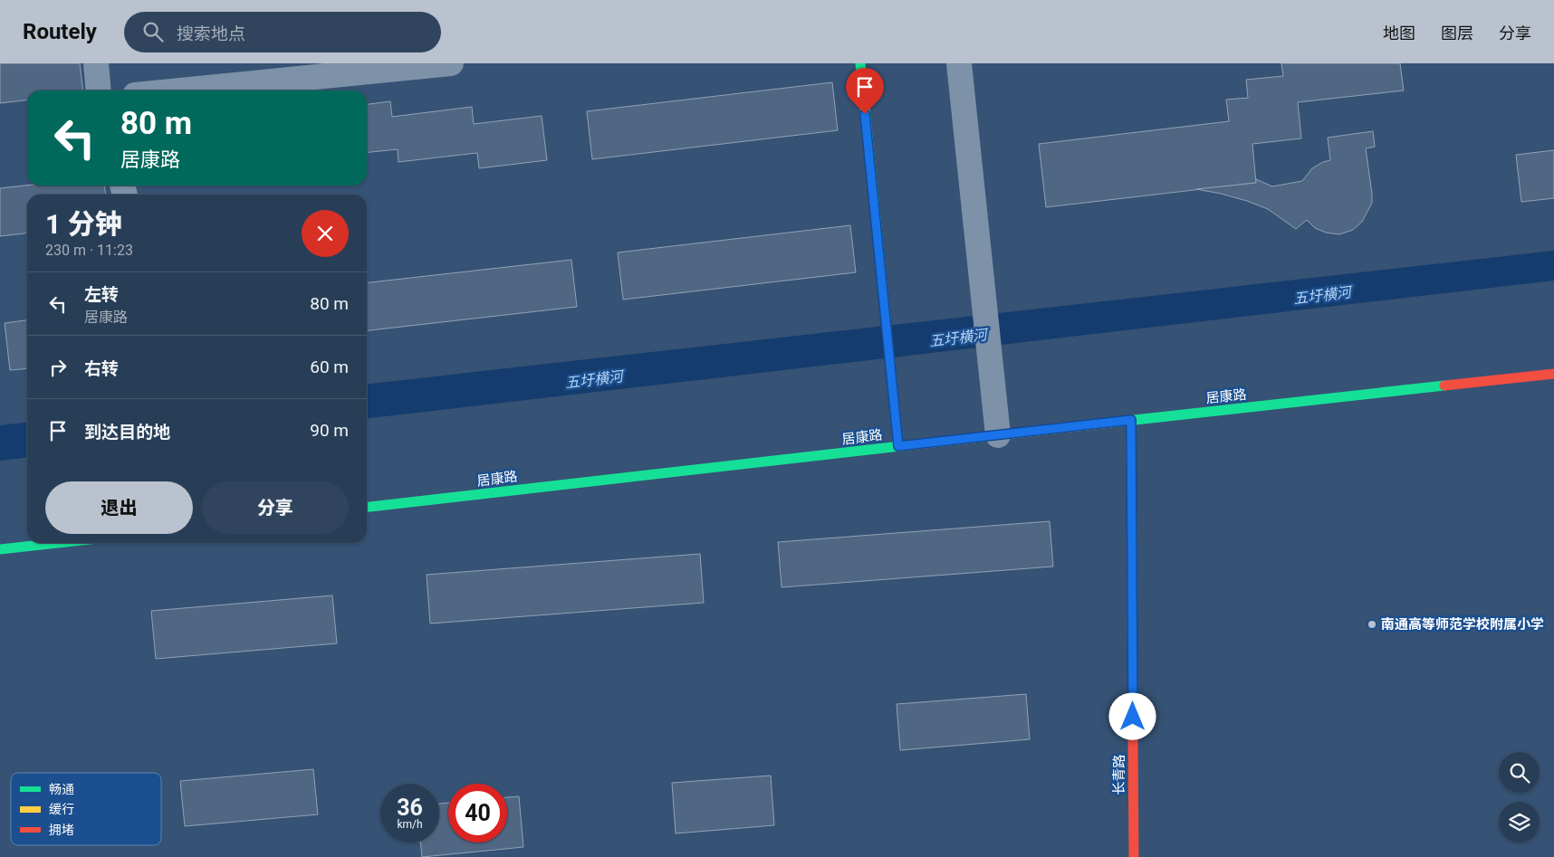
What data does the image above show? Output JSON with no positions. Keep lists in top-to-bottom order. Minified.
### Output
{"streets":{"street":["居康路","长青路"]},"crossings":[["居康路","长青路"]],"water":["五圩横河"],"places":["南通高等师范学校附属小学"],"legend":["畅通","缓行","拥堵"],"page":{"header":"Routely","search":"搜索地点","nav":["地图","图层","分享"],"turn":["80 m","居康路"],"heading":["1 分钟","230 m · 11:23"],"list":[{"name":"左转","note":"居康路","value":"80 m"},{"name":"右转","value":"60 m"},{"name":"到达目的地","value":"90 m"}],"buttons":["退出","分享"],"speed":"36 km/h","limit":"40"}}
